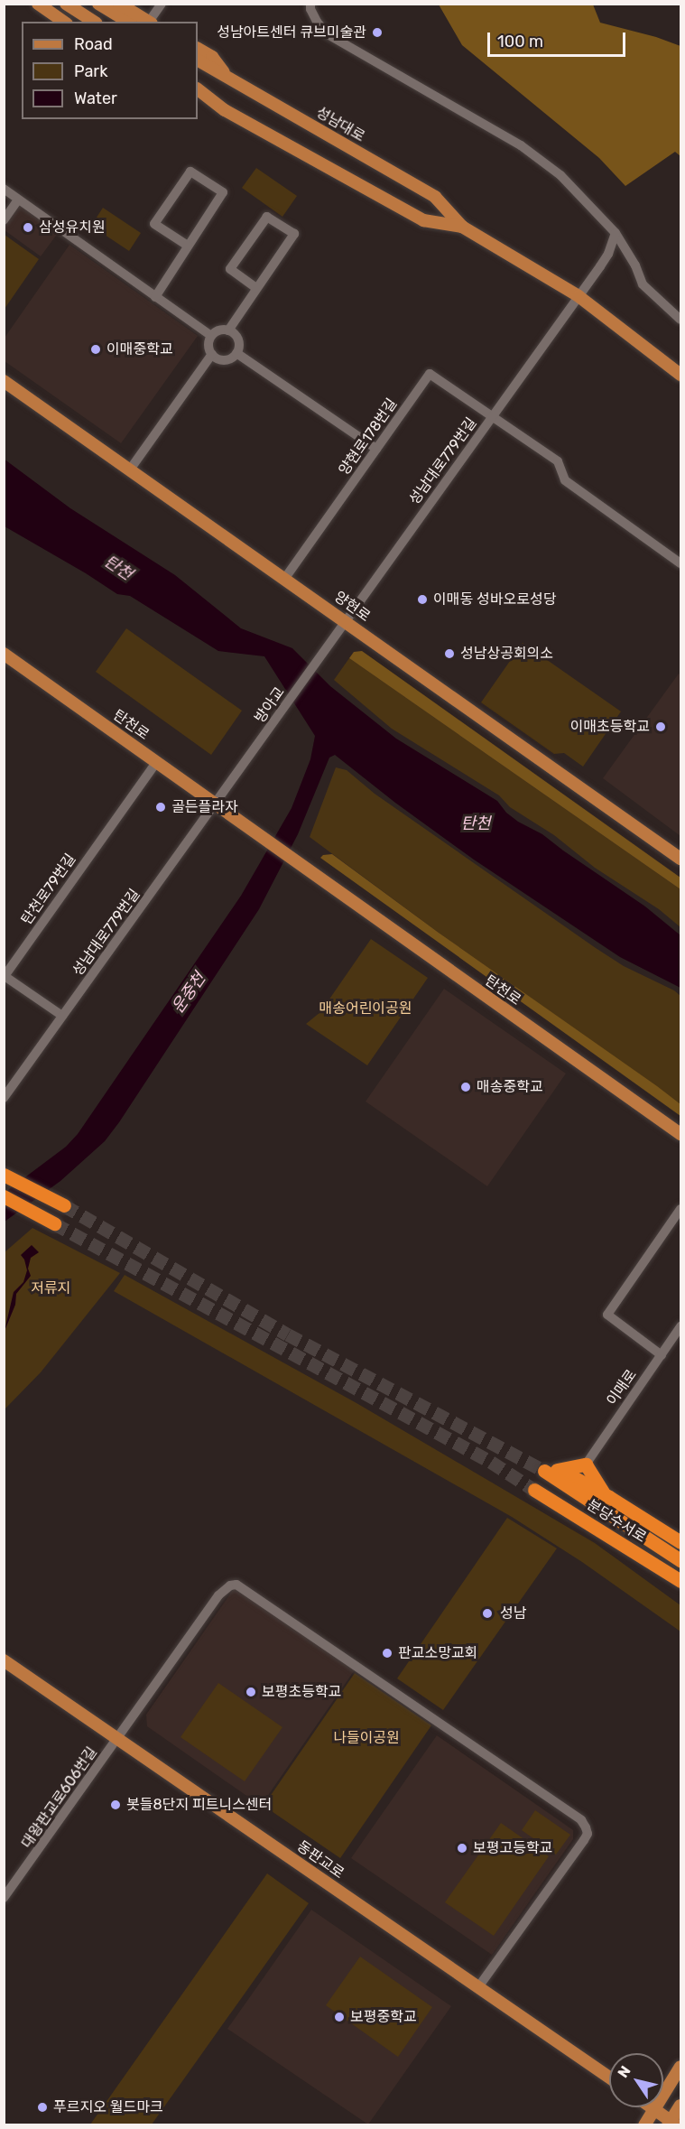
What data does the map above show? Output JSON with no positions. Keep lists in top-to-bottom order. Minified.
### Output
{"streets":{"highway":["분당수서로"],"main road":["성남대로","양현로","탄천로","동판교로"],"street":["양현로178번길","성남대로779번길","방아교","탄천로79번길","이매로","대왕판교로606번길"]},"crossings":[["성남대로","성남대로779번길"],["양현로178번길","성남대로779번길"],["양현로178번길","양현로"],["성남대로779번길","양현로"],["성남대로779번길","방아교"],["성남대로779번길","탄천로"],["성남대로779번길","탄천로79번길"],["탄천로","탄천로79번길"],["대왕판교로606번길","동판교로"]],"water":["탄천","운중천"],"parks":["매송어린이공원","저류지","나들이공원"],"places":["성남아트센터 큐브미술관","삼성유치원","이매중학교","이매동 성바오로성당","성남상공회의소","이매초등학교","골든플라자","매송중학교","성남","판교소망교회","보평초등학교","봇들8단지 피트니스센터","보평고등학교","보평중학교","푸르지오 월드마크"],"legend":["Road","Park","Water"],"scale_bar":"100 m","north":"top left"}
